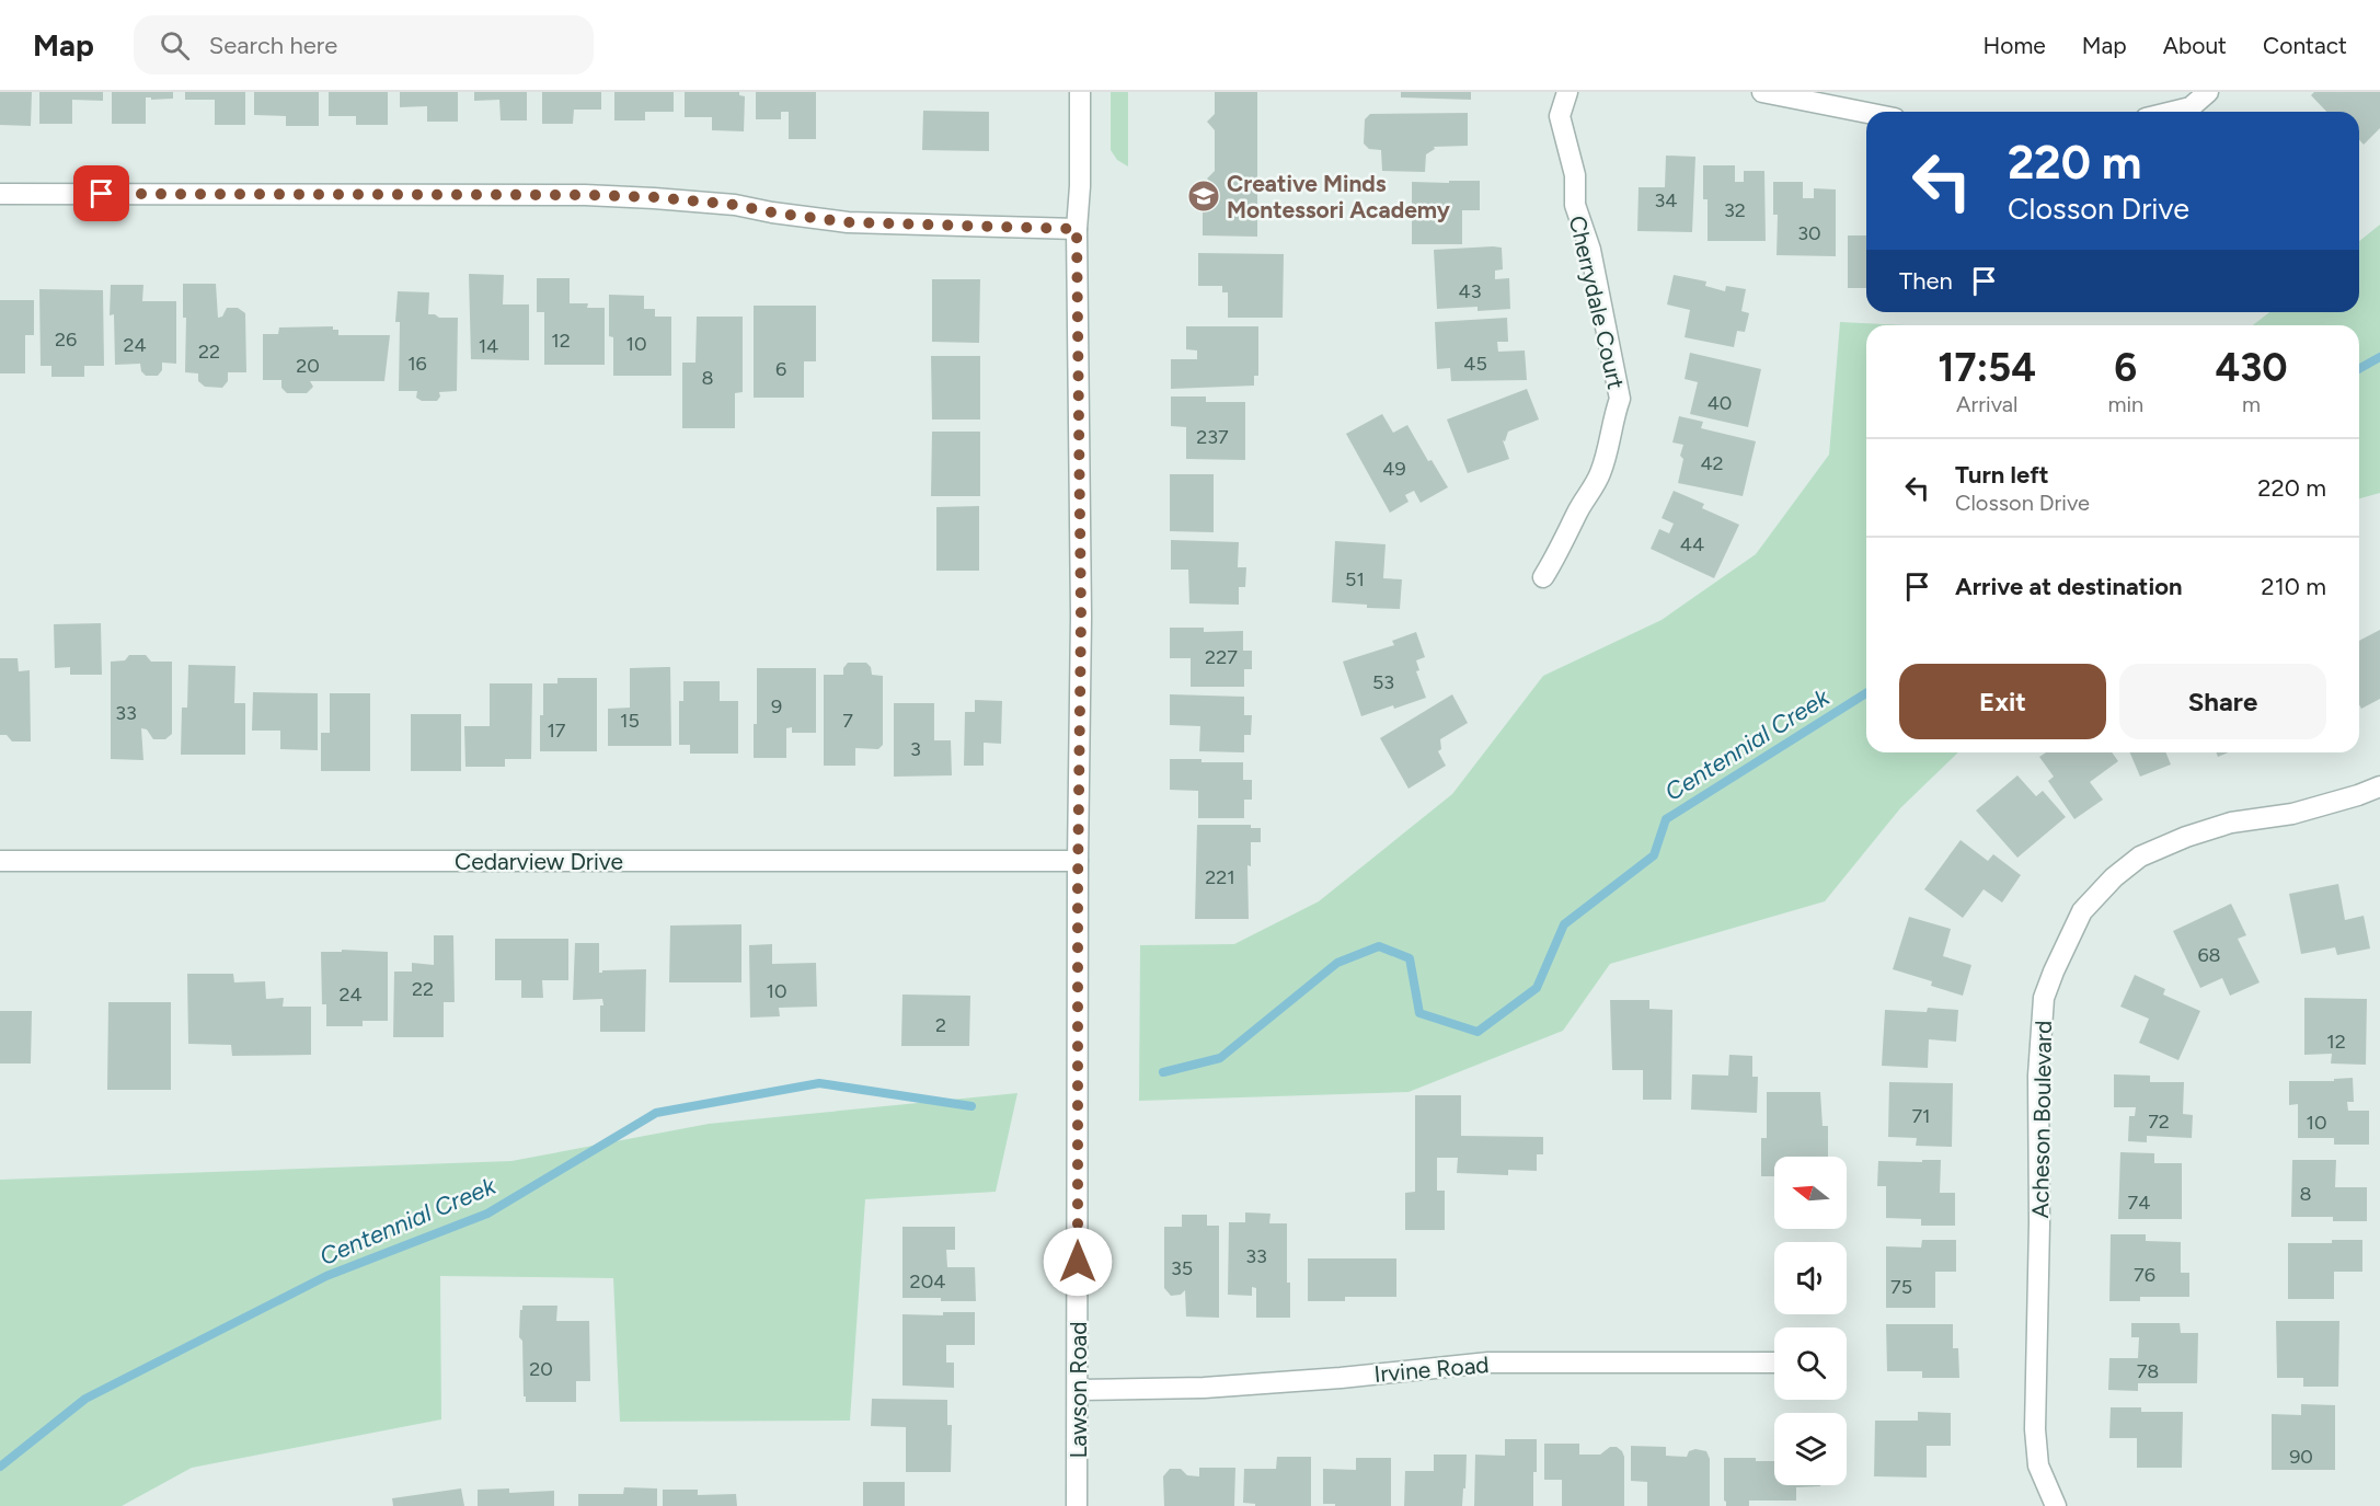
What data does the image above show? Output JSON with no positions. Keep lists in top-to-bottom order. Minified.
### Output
{"streets":{"street":["Cherrydale Court","Cedarview Drive","Acheson Boulevard","Irvine Road","Lawson Road"]},"crossings":[["Cedarview Drive","Lawson Road"],["Irvine Road","Lawson Road"]],"water":["Centennial Creek"],"places":{"school or university":["Creative Minds Montessori Academy"]},"house_numbers":["34","32","30","43","26","12","10","24","14","22","16","45","20","6","8","40","237","42","49","44","51","227","53","9","33","15","7","17","3","221","68","22","10","24","2","12","71","72","10","8","74","33","35","76","204","75","20","78","90"],"north":"left","page":{"header":"Map","search":"Search here","nav":["Home","Map","About","Contact"],"turn":["220 m","Closson Drive"],"then":"Then","eta":["17:54","Arrival","6","min","430","m"],"list":[{"name":"Turn left","note":"Closson Drive","value":"220 m"},{"name":"Arrive at destination","value":"210 m"}],"buttons":["Exit","Share"]}}
